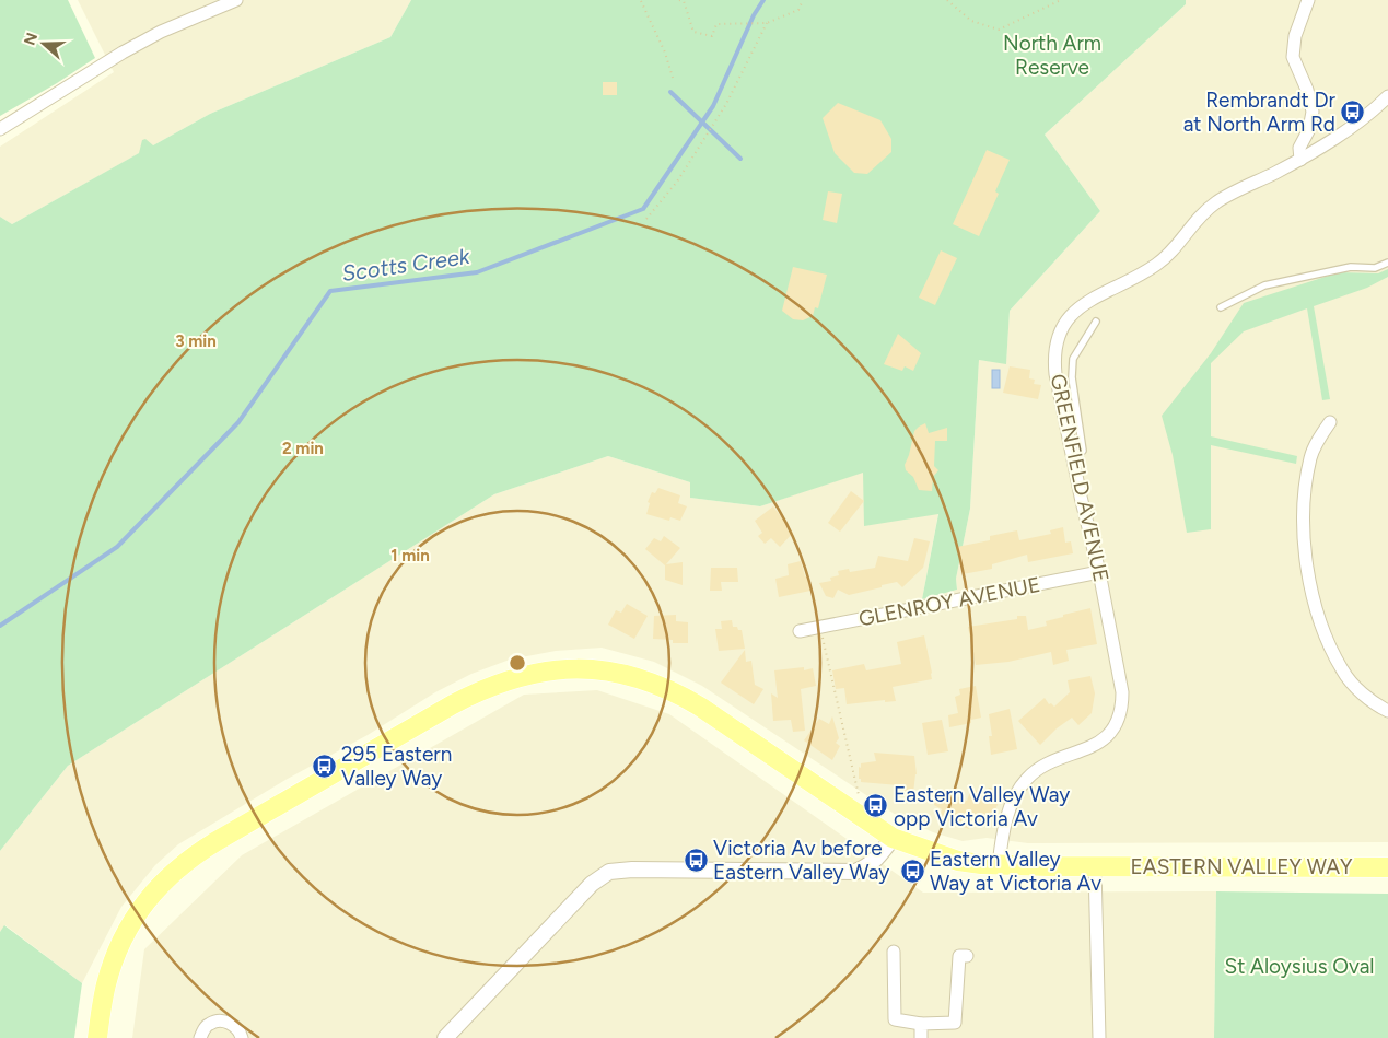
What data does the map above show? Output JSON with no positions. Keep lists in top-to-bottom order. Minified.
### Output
{"streets":{"main road":["EASTERN VALLEY WAY"],"street":["GREENFIELD AVENUE","GLENROY AVENUE"]},"crossings":[["GREENFIELD AVENUE","GLENROY AVENUE"],["GREENFIELD AVENUE","EASTERN VALLEY WAY"]],"water":["Scotts Creek"],"parks":["North Arm Reserve","St Aloysius Oval"],"places":{"bus stop":["Rembrandt Dr at North Arm Rd","295 Eastern Valley Way","Eastern Valley Way opp Victoria Av","Victoria Av before Eastern Valley Way","Eastern Valley Way at Victoria Av"]},"north":"left","rings":["3 min","2 min","1 min"]}
